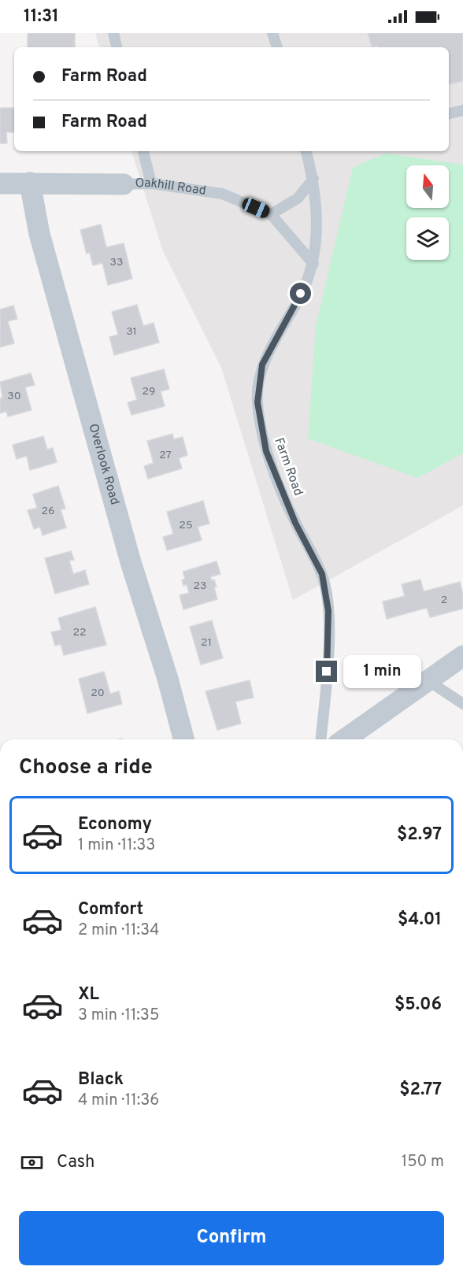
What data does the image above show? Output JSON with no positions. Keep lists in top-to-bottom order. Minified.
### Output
{"streets":{"street":["Oakhill Road","Overlook Road"],"lane":["Farm Road"]},"crossings":[["Oakhill Road","Overlook Road"],["Oakhill Road","Farm Road"]],"house_numbers":["33","31","29","30","27","26","25","23","2","22","21","20"],"north":"top","page":{"status":"11:31","banner":["Farm Road","Farm Road"],"bubble":"1 min","heading":"Choose a ride","list":[{"name":"Economy","note":"1 min · 11:33","value":"$2.97"},{"name":"Comfort","note":"2 min · 11:34","value":"$4.01"},{"name":"XL","note":"3 min · 11:35","value":"$5.06"},{"name":"Black","note":"4 min · 11:36","value":"$2.77"}],"pay":["Cash","150 m"],"buttons":"Confirm"}}
